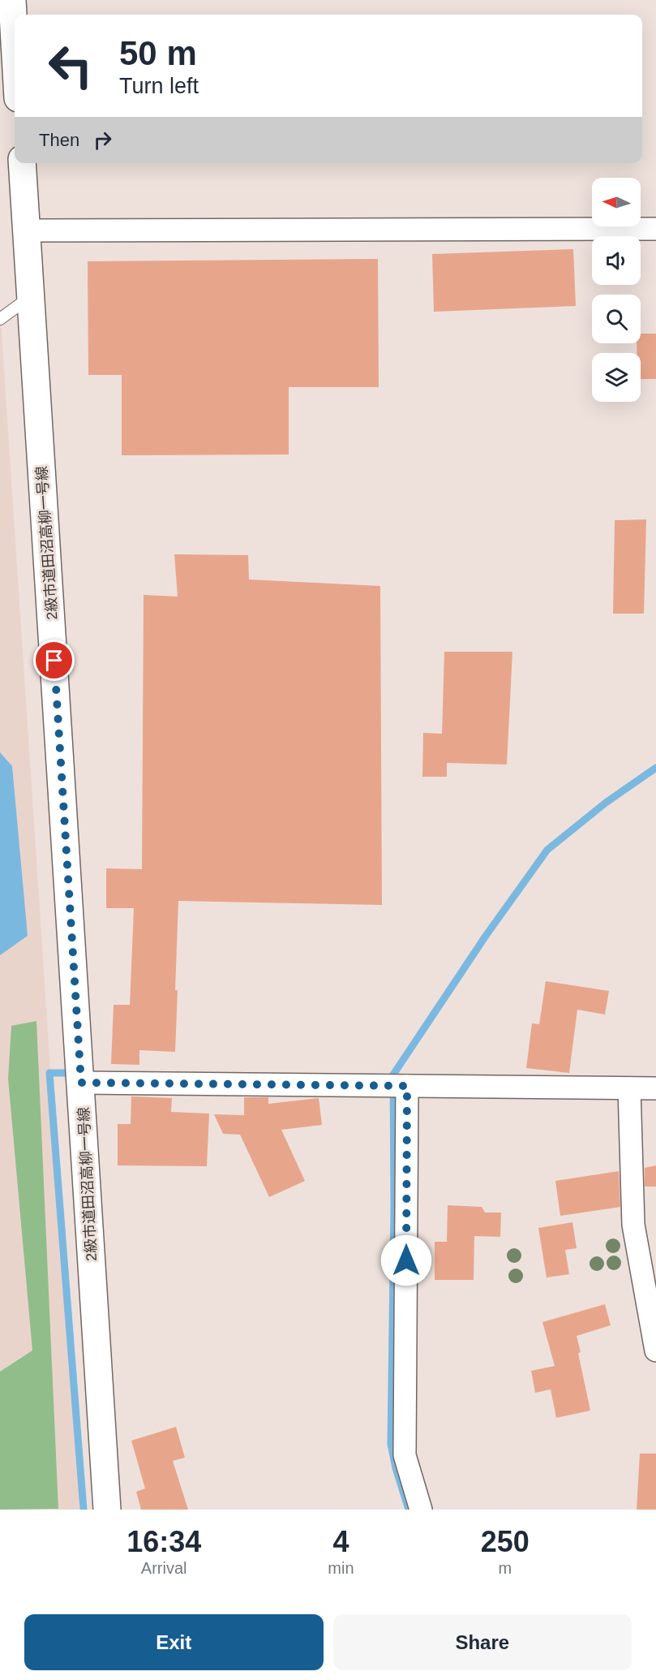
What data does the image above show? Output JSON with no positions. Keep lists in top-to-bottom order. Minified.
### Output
{"streets":{"street":["2級市道田沼高柳一号線"]},"north":"left","page":{"turn":["50 m","Turn left"],"then":"Then","eta":["16:34","Arrival","4","min","250","m"],"buttons":["Exit","Share"]}}
